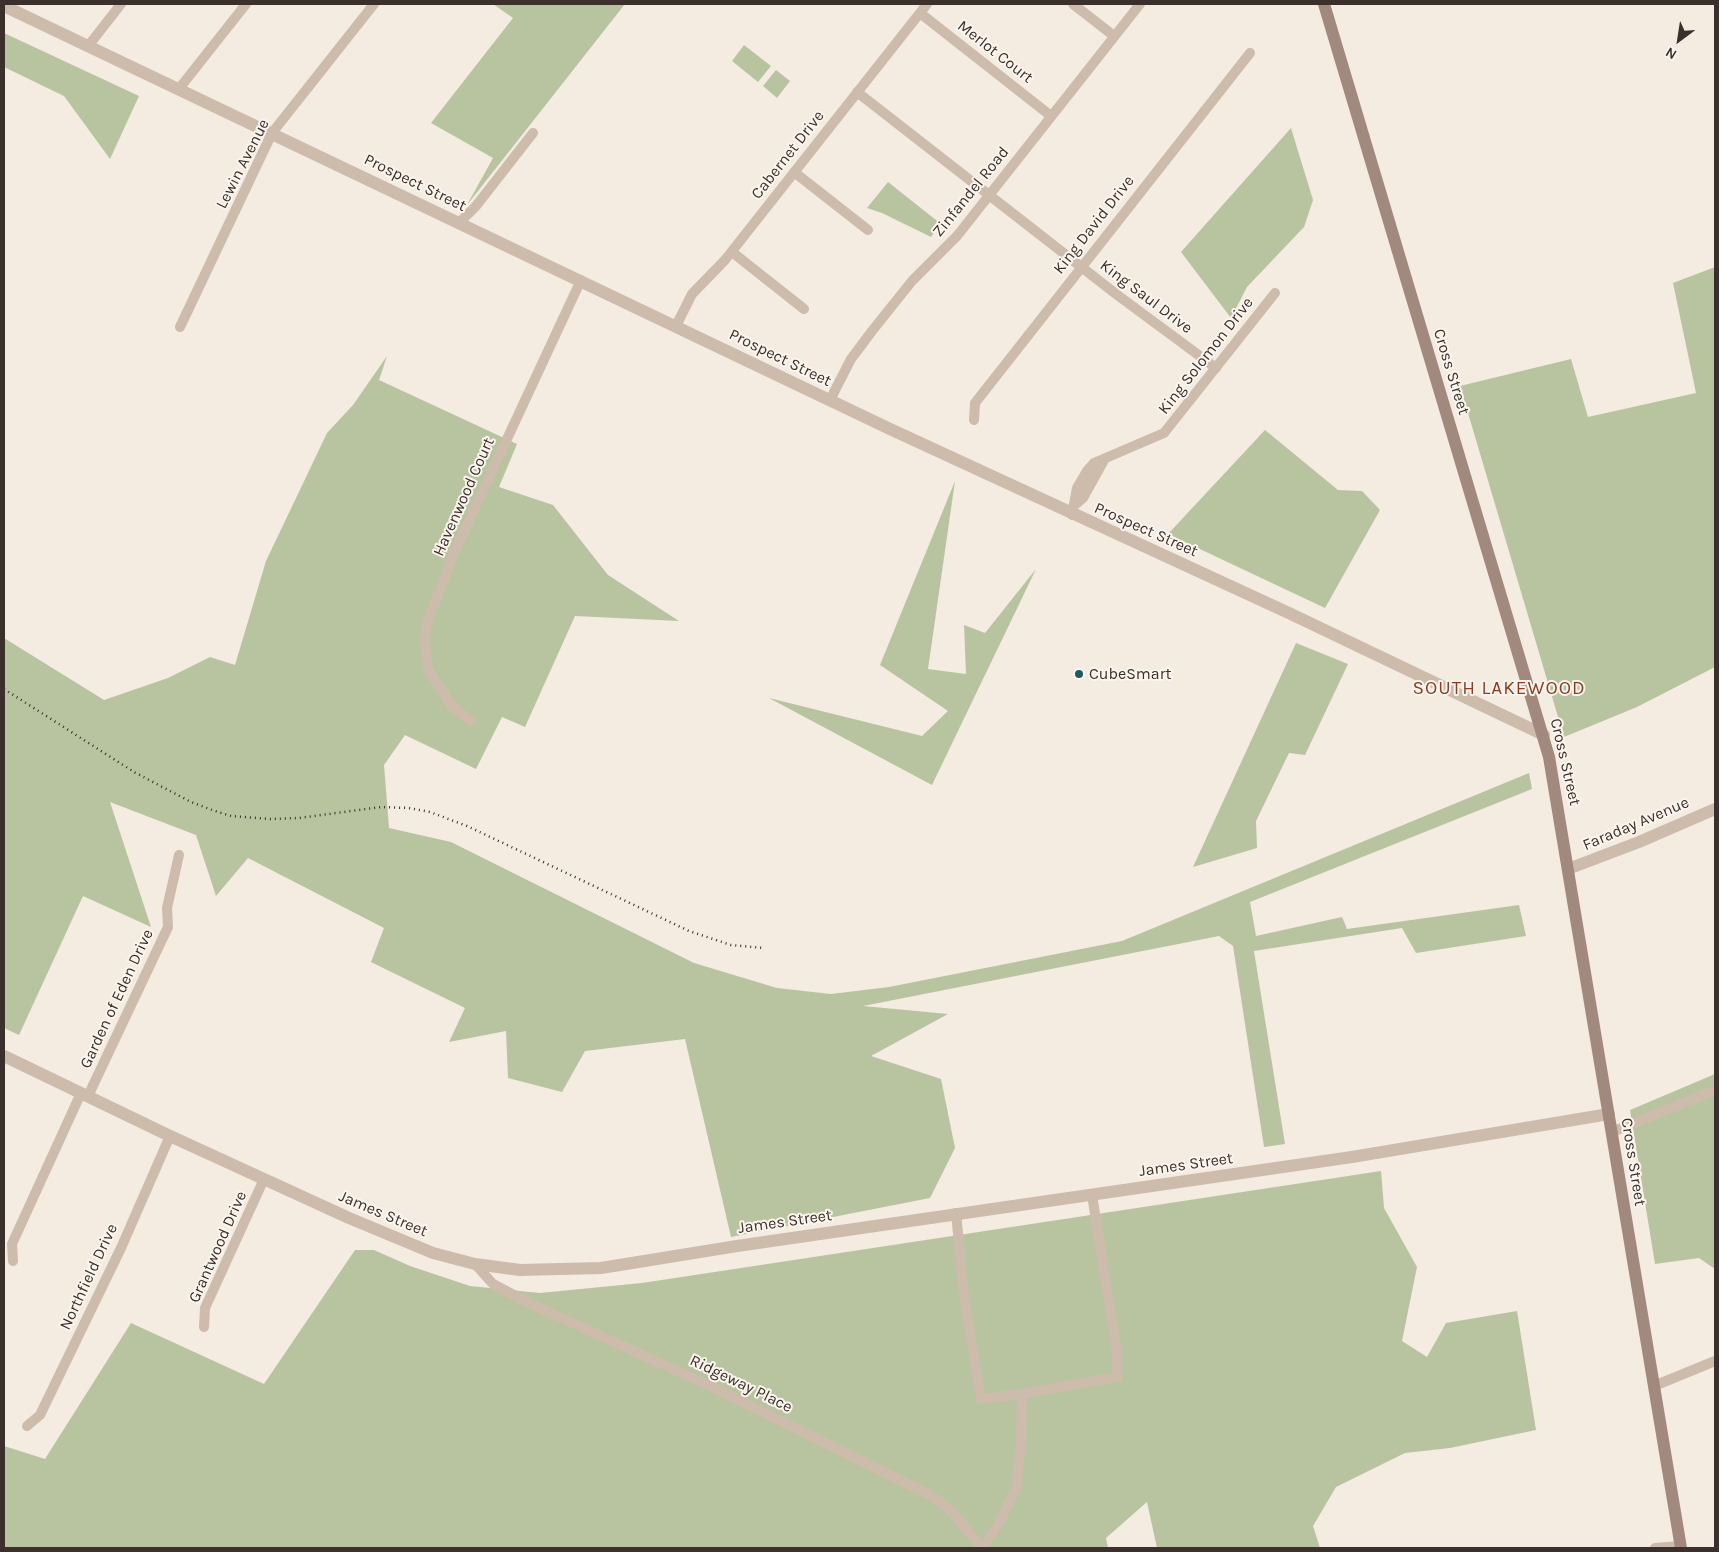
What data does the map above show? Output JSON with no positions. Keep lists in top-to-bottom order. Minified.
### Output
{"streets":{"main road":["Cross Street"],"street":["Merlot Court","Cabernet Drive","Lewin Avenue","Prospect Street","Zinfandel Road","King David Drive","King Saul Drive","King Solomon Drive","Havenwood Court","Faraday Avenue","Garden of Eden Drive","James Street","Grantwood Drive","Northfield Drive","Ridgeway Place"]},"crossings":[["Merlot Court","Cabernet Drive"],["Merlot Court","Zinfandel Road"],["Cabernet Drive","Prospect Street"],["Cabernet Drive","King Saul Drive"],["Lewin Avenue","Prospect Street"],["Prospect Street","Zinfandel Road"],["Prospect Street","King Solomon Drive"],["Prospect Street","Cross Street"],["Prospect Street","Havenwood Court"],["Zinfandel Road","King Saul Drive"],["King David Drive","King Saul Drive"],["King Saul Drive","King Solomon Drive"],["Cross Street","Faraday Avenue"],["Cross Street","James Street"],["Garden of Eden Drive","James Street"],["James Street","Grantwood Drive"],["James Street","Northfield Drive"],["James Street","Ridgeway Place"]],"districts":["SOUTH LAKEWOOD"],"places":["CubeSmart"],"north":"bottom left"}
